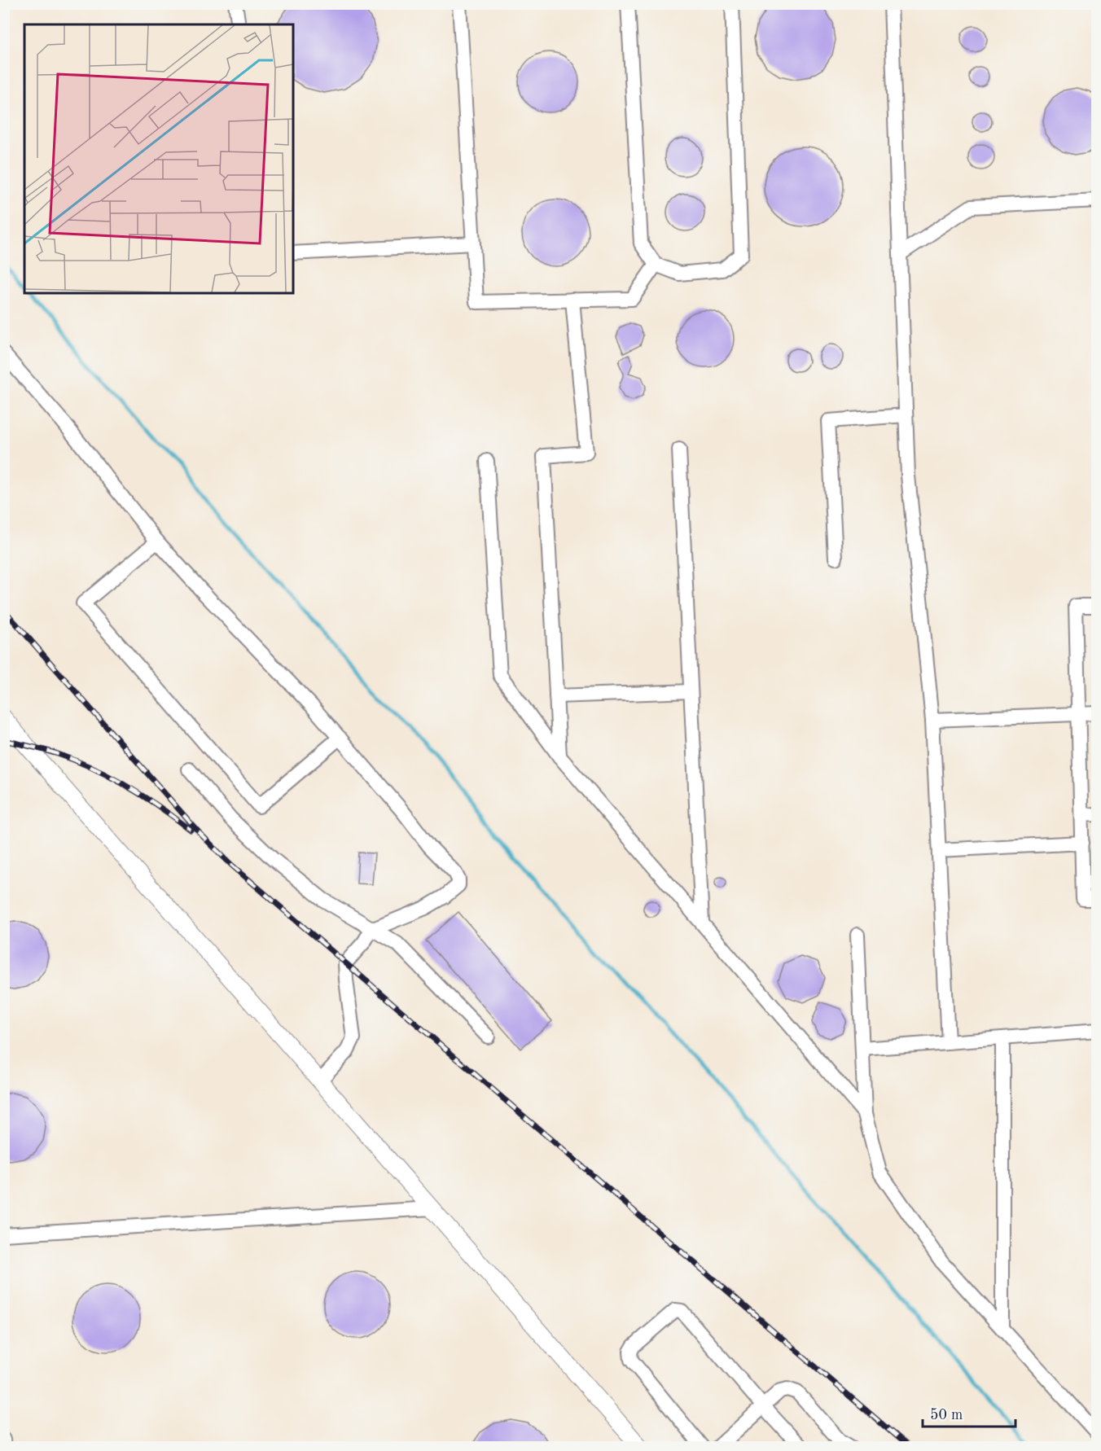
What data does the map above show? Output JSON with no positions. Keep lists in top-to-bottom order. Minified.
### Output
{"scale_bar":"50 m"}
